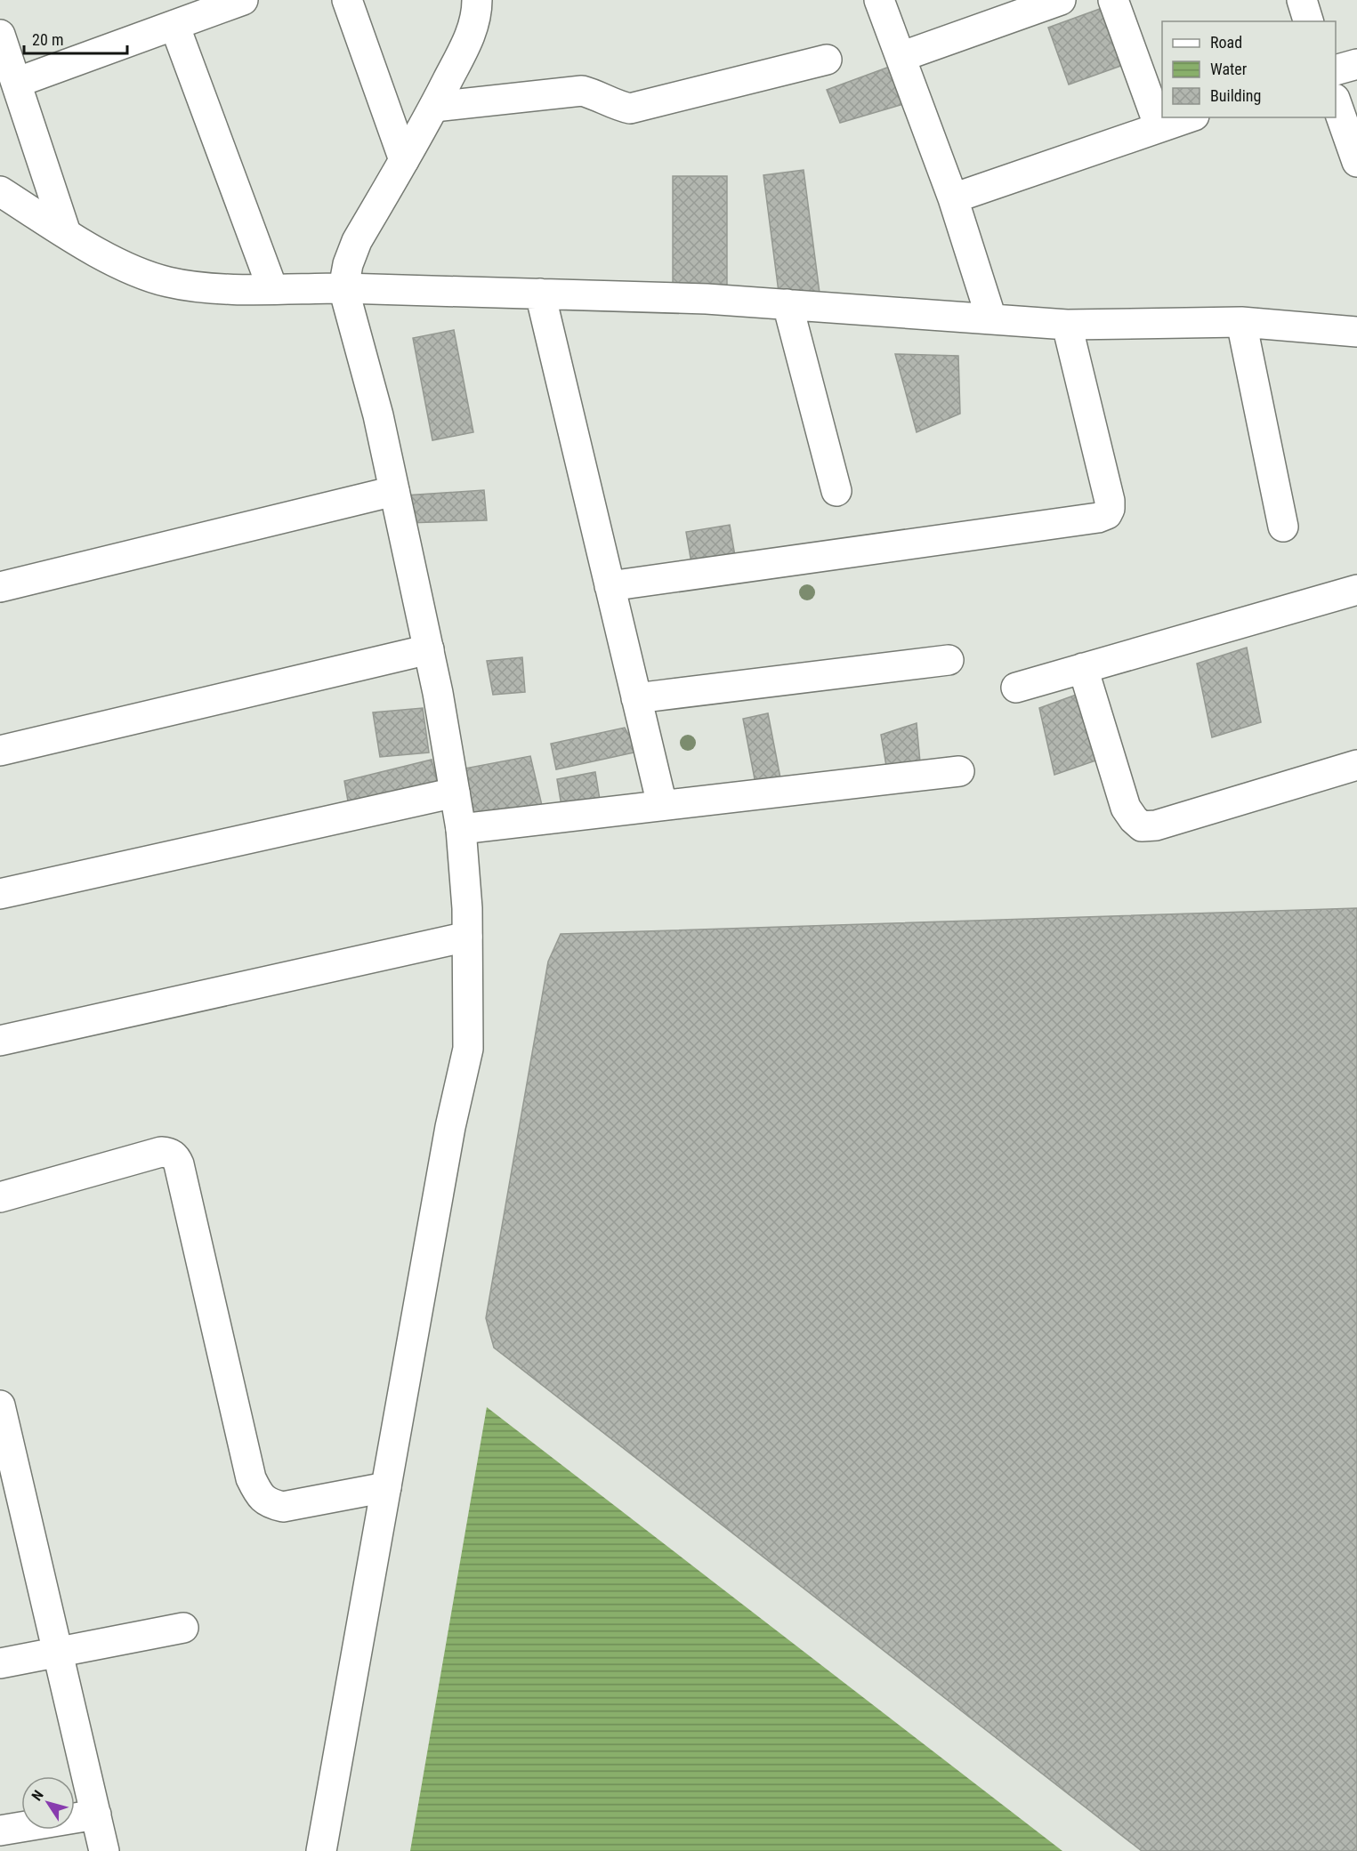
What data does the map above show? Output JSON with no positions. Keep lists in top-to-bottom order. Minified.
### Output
{"legend":["Road","Water","Building"],"scale_bar":"20 m","north":"top left"}
